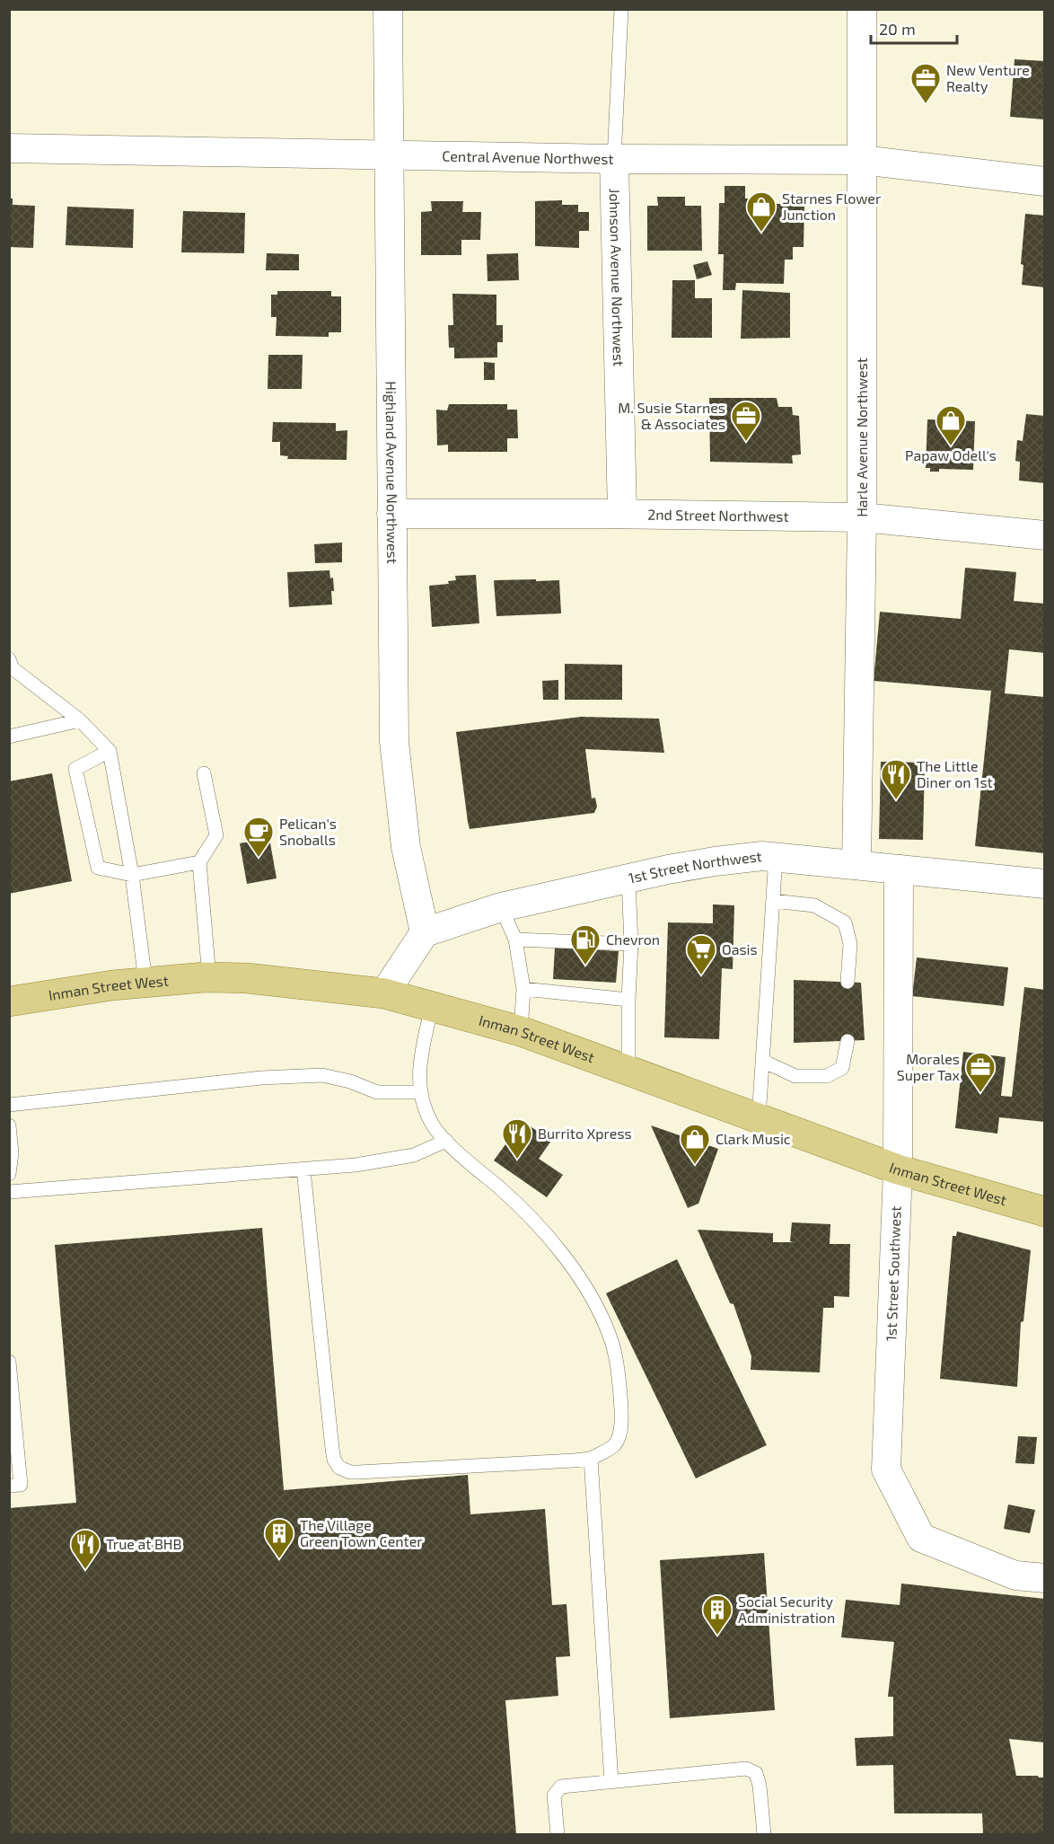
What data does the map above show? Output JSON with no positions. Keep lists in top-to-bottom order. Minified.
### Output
{"streets":{"main road":["Inman Street West"],"street":["Central Avenue Northwest","Johnson Avenue Northwest","Harle Avenue Northwest","Highland Avenue Northwest","2nd Street Northwest","1st Street Northwest","1st Street Southwest"]},"crossings":[["Central Avenue Northwest","Johnson Avenue Northwest"],["Central Avenue Northwest","Harle Avenue Northwest"],["Central Avenue Northwest","Highland Avenue Northwest"],["Johnson Avenue Northwest","2nd Street Northwest"],["Harle Avenue Northwest","2nd Street Northwest"],["Harle Avenue Northwest","1st Street Northwest"],["Highland Avenue Northwest","2nd Street Northwest"],["Highland Avenue Northwest","1st Street Northwest"],["1st Street Northwest","1st Street Southwest"],["Inman Street West","1st Street Southwest"]],"places":{"office":["New Venture Realty","M. Susie Starnes & Associates","Morales Super Tax"],"shop":["Starnes Flower Junction","Papaw Odell's","Clark Music"],"restaurant":["The Little Diner on 1st","Burrito Xpress","True at BHB"],"cafe":["Pelican's Snoballs"],"fuel station":["Chevron"],"supermarket":["Oasis"],"building":["The Village Green Town Center","Social Security Administration"]},"scale_bar":"20 m"}
